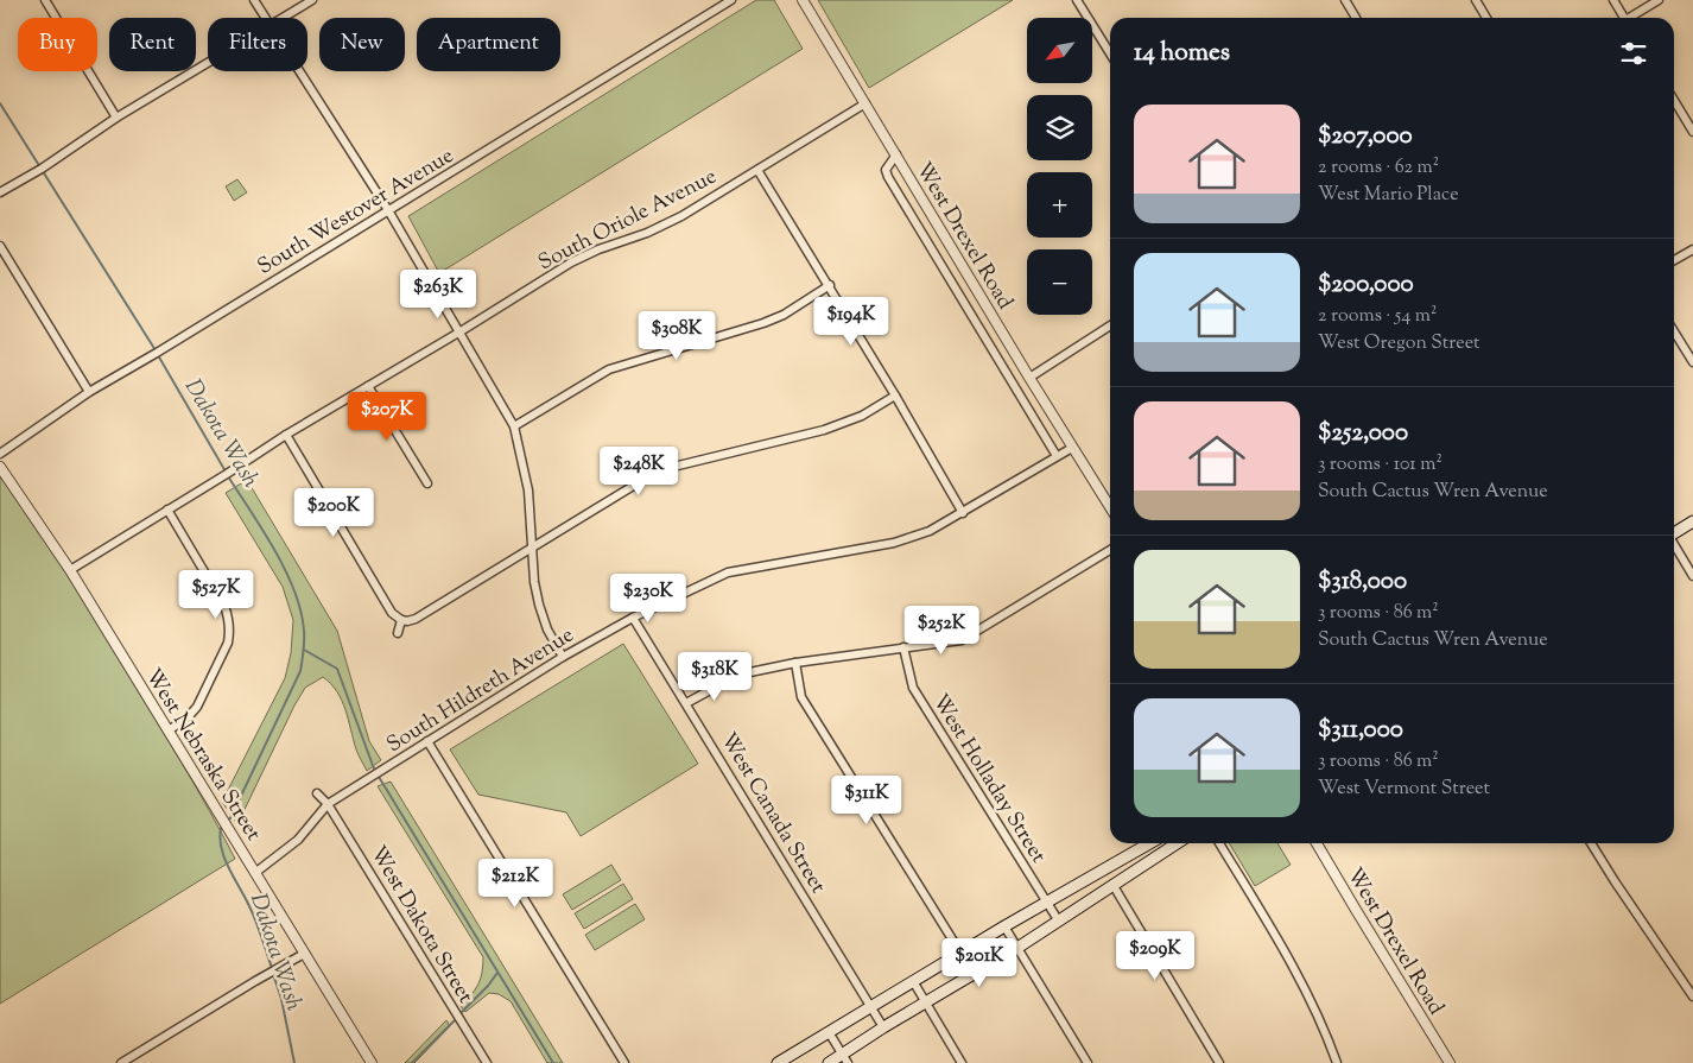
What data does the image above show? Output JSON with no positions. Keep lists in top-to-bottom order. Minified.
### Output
{"streets":{"street":["South Westover Avenue","South Oriole Avenue","West Drexel Road","South Hildreth Avenue","West Nebraska Street","West Holladay Street","West Canada Street","West Dakota Street"]},"crossings":[["South Oriole Avenue","West Drexel Road"],["South Oriole Avenue","West Nebraska Street"],["West Drexel Road","South Hildreth Avenue"],["South Hildreth Avenue","West Nebraska Street"],["South Hildreth Avenue","West Canada Street"],["South Hildreth Avenue","West Dakota Street"]],"water":["Dakota Wash"],"north":"bottom left","page":{"map_buttons":["+","−"],"chip":["Buy","Rent","Filters","New","Apartment"],"heading":"14 homes","list":[{"name":"$207,000","note":"2 rooms · 62 m² · West Mario Place"},{"name":"$200,000","note":"2 rooms · 54 m² · West Oregon Street"},{"name":"$252,000","note":"3 rooms · 101 m² · South Cactus Wren Avenue"},{"name":"$318,000","note":"3 rooms · 86 m² · South Cactus Wren Avenue"},{"name":"$311,000","note":"3 rooms · 86 m² · West Vermont Street"}],"price":["$263K","$194K","$308K","$207K","$248K","$200K","$527K","$230K","$252K","$318K","$311K","$212K","$209K","$201K"]}}
